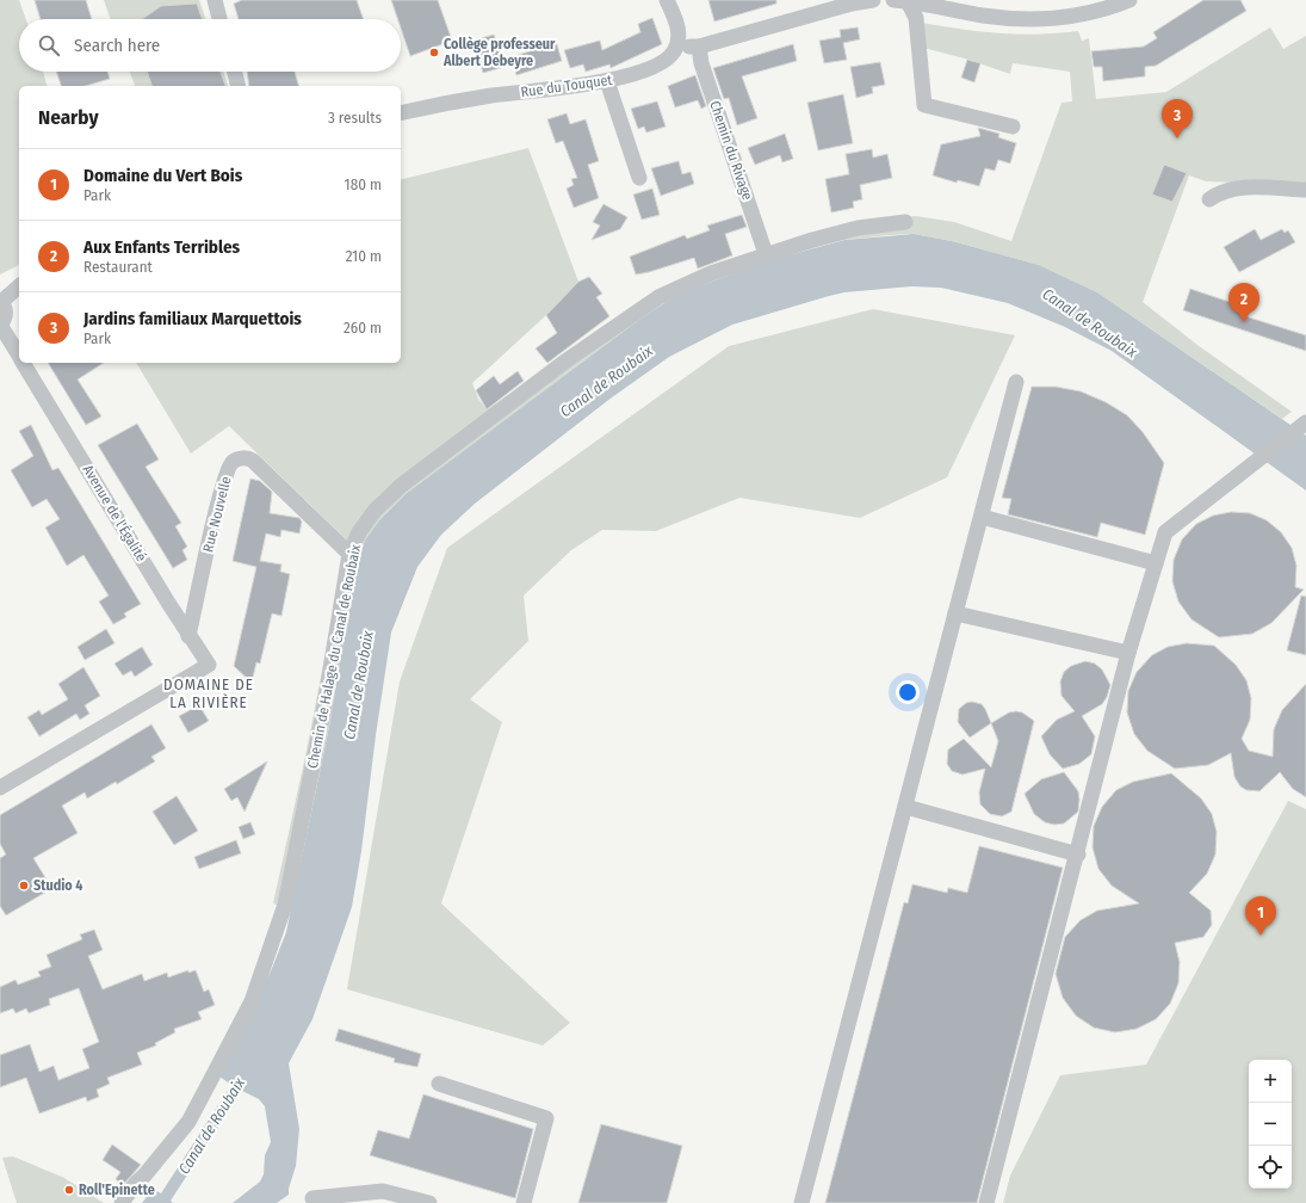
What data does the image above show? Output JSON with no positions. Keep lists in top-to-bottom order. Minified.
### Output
{"streets":{"street":["Rue du Touquet","Chemin du Rivage","Avenue de l'Égalité","Rue Nouvelle","Chemin de Halage du Canal de Roubaix"]},"crossings":[["Chemin du Rivage","Chemin de Halage du Canal de Roubaix"],["Avenue de l'Égalité","Rue Nouvelle"],["Rue Nouvelle","Chemin de Halage du Canal de Roubaix"]],"districts":["DOMAINE DE LA RIVIÈRE"],"water":["Canal de Roubaix"],"places":["Collège professeur Albert Debeyre","Studio 4","Roll'Epinette"],"page":{"search":"Search here","heading":["Nearby","3 results"],"pins":["3","2","1"],"list":[{"mark":"1","name":"Domaine du Vert Bois","note":"Park","value":"180 m"},{"mark":"2","name":"Aux Enfants Terribles","note":"Restaurant","value":"210 m"},{"mark":"3","name":"Jardins familiaux Marquettois","note":"Park","value":"260 m"}],"map_buttons":["+","−"]}}
